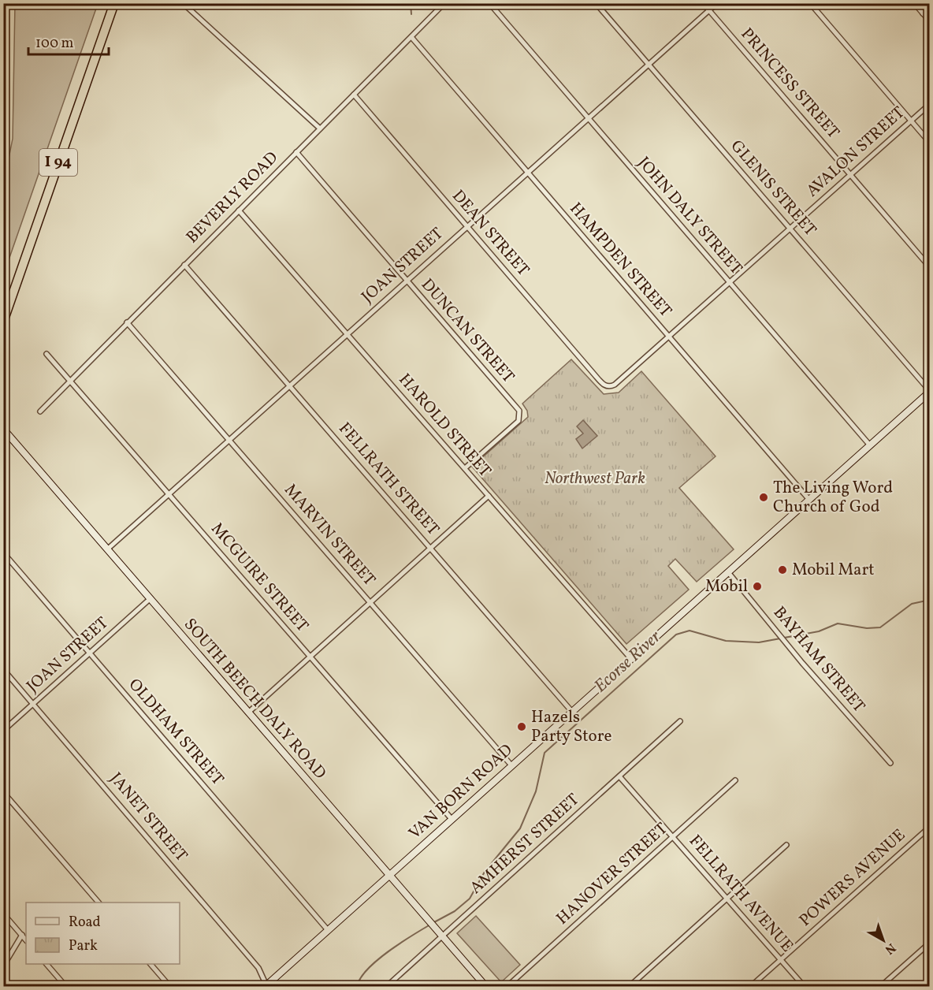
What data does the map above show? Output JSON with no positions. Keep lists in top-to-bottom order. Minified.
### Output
{"streets":{"highway":["I 94"],"main road":["SOUTH BEECH DALY ROAD","VAN BORN ROAD"],"street":["PRINCESS STREET","AVALON STREET","GLENIS STREET","BEVERLY ROAD","JOHN DALY STREET","DEAN STREET","HAMPDEN STREET","JOAN STREET","DUNCAN STREET","HAROLD STREET","FELLRATH STREET","MARVIN STREET","MCGUIRE STREET","BAYHAM STREET","OLDHAM STREET","JANET STREET","AMHERST STREET","HANOVER STREET","POWERS AVENUE","FELLRATH AVENUE"]},"crossings":[["PRINCESS STREET","AVALON STREET"],["PRINCESS STREET","JOAN STREET"],["AVALON STREET","GLENIS STREET"],["AVALON STREET","JOHN DALY STREET"],["AVALON STREET","DEAN STREET"],["AVALON STREET","HAMPDEN STREET"],["GLENIS STREET","JOAN STREET"],["GLENIS STREET","VAN BORN ROAD"],["BEVERLY ROAD","DEAN STREET"],["BEVERLY ROAD","HAMPDEN STREET"],["BEVERLY ROAD","DUNCAN STREET"],["BEVERLY ROAD","HAROLD STREET"],["BEVERLY ROAD","FELLRATH STREET"],["BEVERLY ROAD","MARVIN STREET"],["BEVERLY ROAD","MCGUIRE STREET"],["JOHN DALY STREET","JOAN STREET"],["JOHN DALY STREET","VAN BORN ROAD"],["DEAN STREET","JOAN STREET"],["HAMPDEN STREET","JOAN STREET"],["HAMPDEN STREET","VAN BORN ROAD"],["JOAN STREET","DUNCAN STREET"],["JOAN STREET","HAROLD STREET"],["JOAN STREET","FELLRATH STREET"],["JOAN STREET","MARVIN STREET"],["JOAN STREET","MCGUIRE STREET"],["JOAN STREET","SOUTH BEECH DALY ROAD"],["JOAN STREET","OLDHAM STREET"],["JOAN STREET","JANET STREET"],["DUNCAN STREET","HAROLD STREET"],["HAROLD STREET","VAN BORN ROAD"],["FELLRATH STREET","VAN BORN ROAD"],["MARVIN STREET","VAN BORN ROAD"],["MCGUIRE STREET","VAN BORN ROAD"],["BAYHAM STREET","VAN BORN ROAD"],["SOUTH BEECH DALY ROAD","VAN BORN ROAD"],["SOUTH BEECH DALY ROAD","AMHERST STREET"],["OLDHAM STREET","VAN BORN ROAD"],["VAN BORN ROAD","JANET STREET"],["AMHERST STREET","FELLRATH AVENUE"],["HANOVER STREET","FELLRATH AVENUE"],["POWERS AVENUE","FELLRATH AVENUE"]],"water":["Ecorse River"],"parks":["Northwest Park"],"places":["The Living Word Church of God","Mobil Mart","Mobil","Hazels Party Store"],"legend":["Road","Park"],"scale_bar":"100 m","north":"bottom right"}
